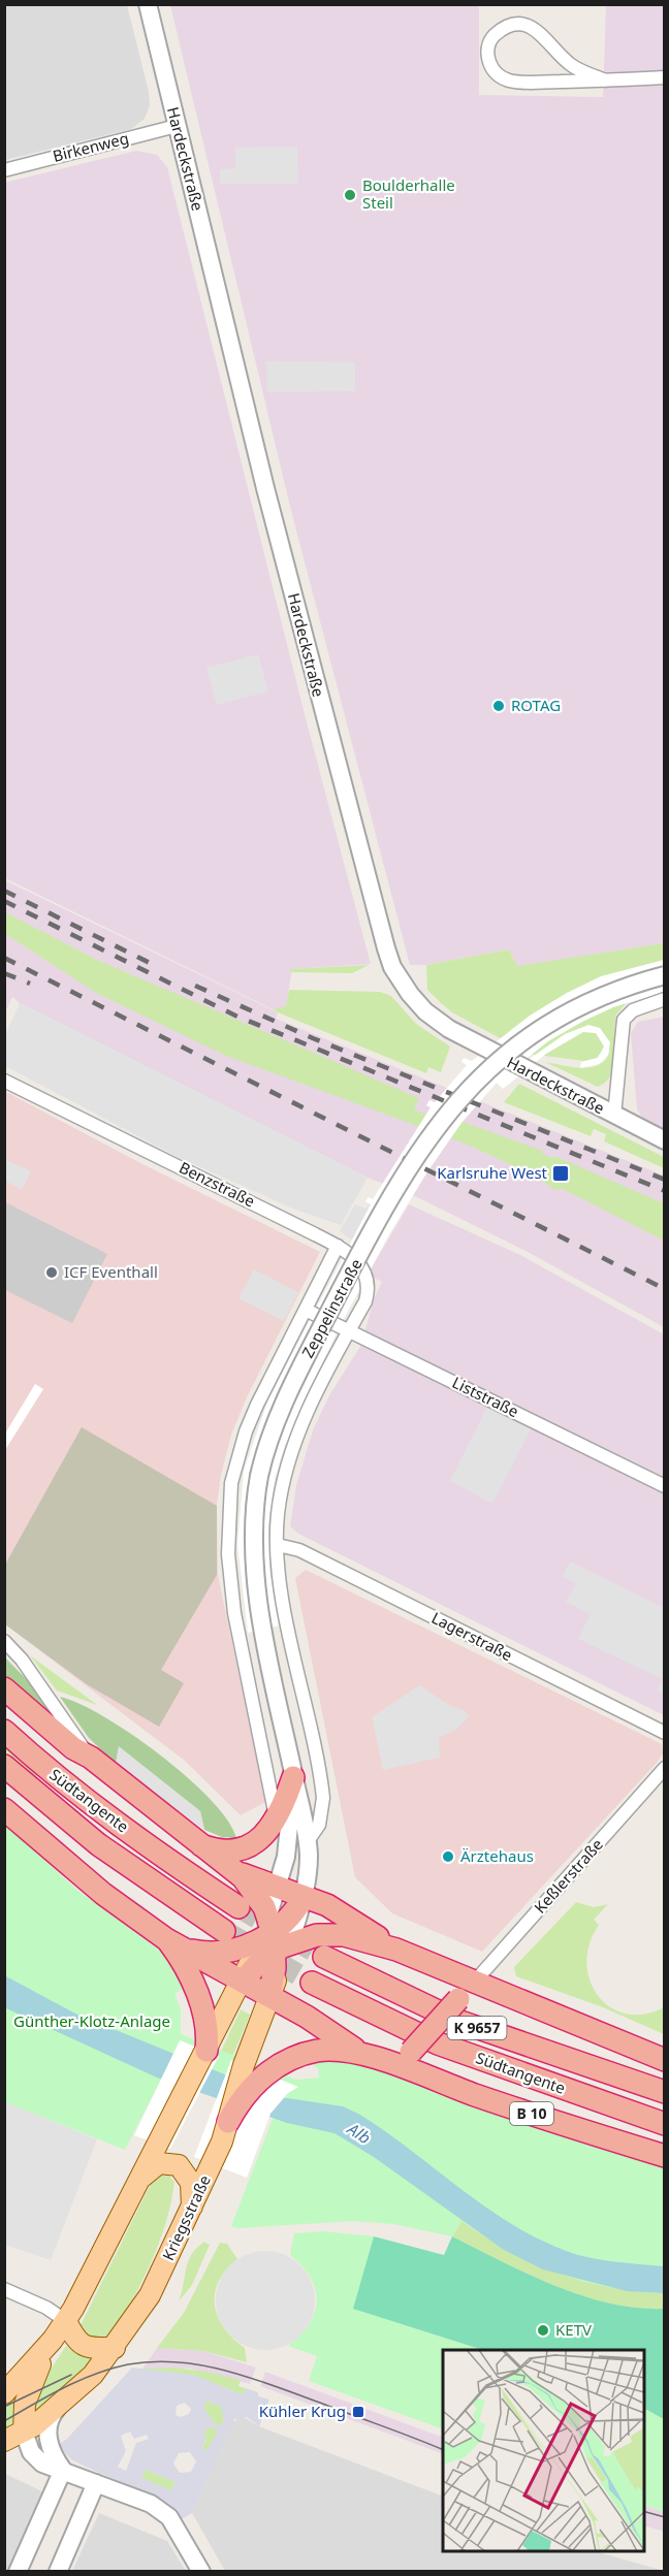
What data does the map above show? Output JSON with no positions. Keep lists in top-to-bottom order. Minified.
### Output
{"streets":{"highway":["Südtangente","K 9657","B 10"],"main road":["Kriegsstraße"],"street":["Birkenweg","Hardeckstraße","Benzstraße","Zeppelinstraße","Liststraße","Lagerstraße","Keßlerstraße"]},"crossings":[["Birkenweg","Hardeckstraße"],["Benzstraße","Zeppelinstraße"],["Benzstraße","Liststraße"],["Zeppelinstraße","Liststraße"],["Zeppelinstraße","Lagerstraße"],["B 10","Kriegsstraße"]],"water":["Alb"],"parks":["Günther-Klotz-Anlage"],"places":{"other":["Boulderhalle Steil","ROTAG","ICF Eventhall","Ärztehaus","KETV"],"transit":["Karlsruhe West","Kühler Krug"]}}
